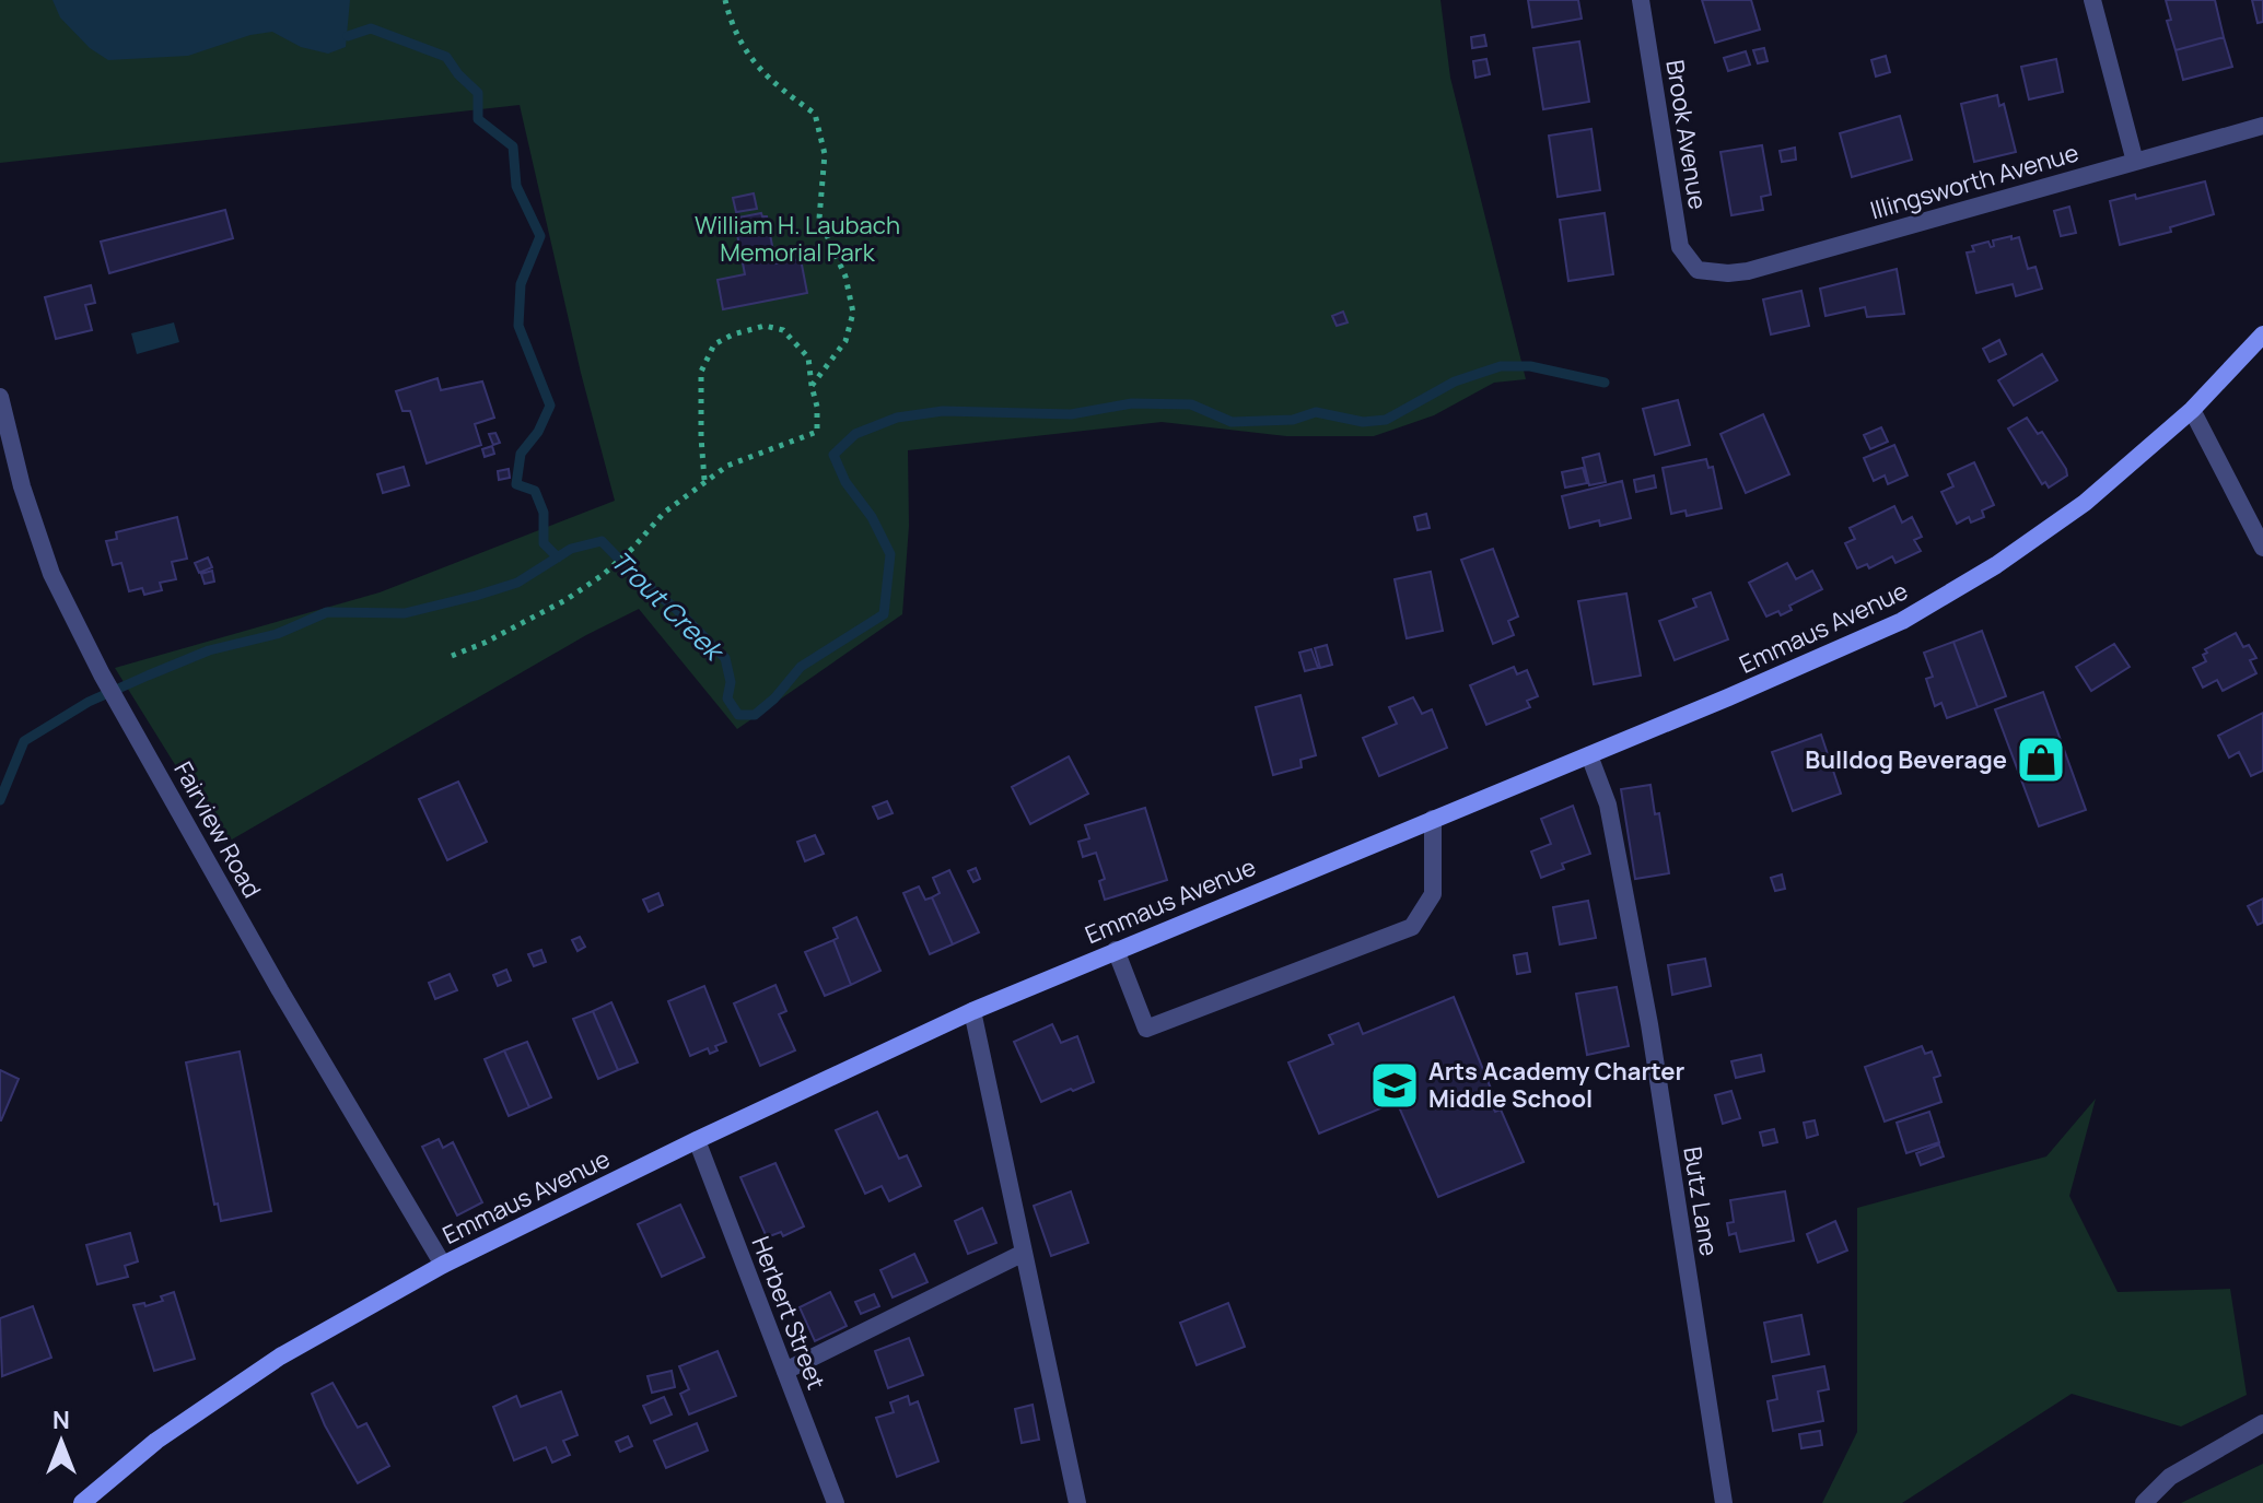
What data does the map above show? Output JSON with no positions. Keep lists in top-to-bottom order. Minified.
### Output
{"streets":{"main road":["Emmaus Avenue"],"street":["Brook Avenue","Illingsworth Avenue","Fairview Road","Butz Lane","Herbert Street"]},"crossings":[["Brook Avenue","Illingsworth Avenue"],["Emmaus Avenue","Fairview Road"],["Emmaus Avenue","Butz Lane"],["Emmaus Avenue","Herbert Street"]],"water":["Trout Creek"],"parks":["William H. Laubach Memorial Park"],"places":{"shop":["Bulldog Beverage"],"school or university":["Arts Academy Charter Middle School"]},"north":"top"}
